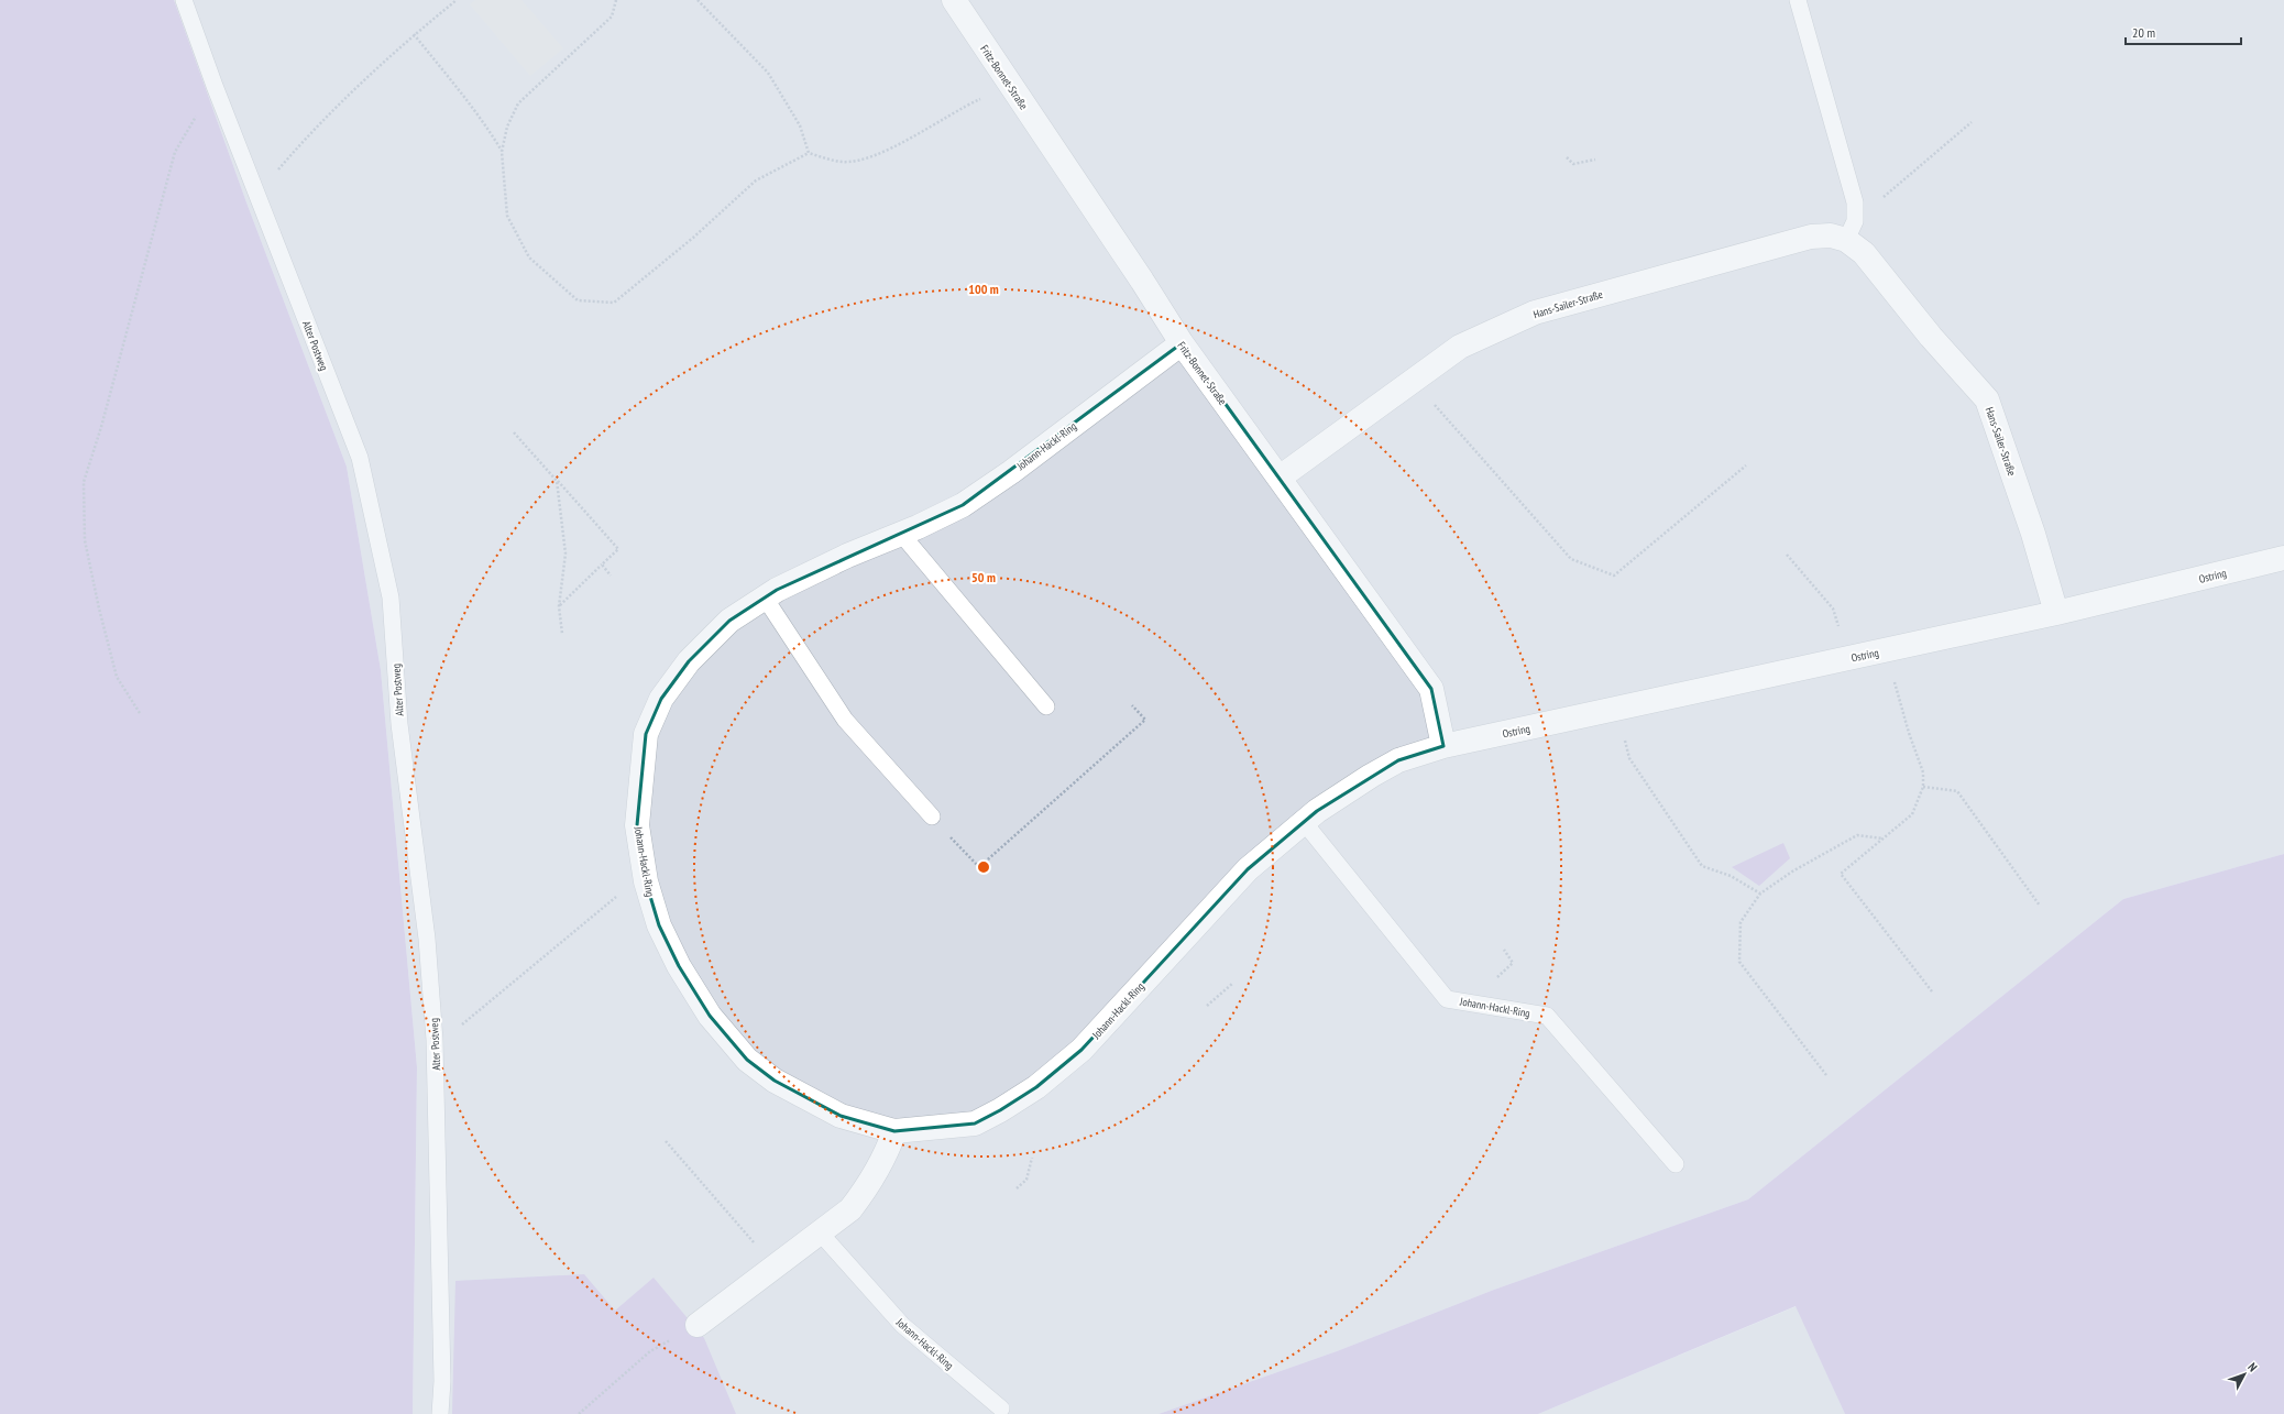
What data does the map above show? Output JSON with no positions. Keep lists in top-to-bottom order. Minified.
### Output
{"streets":{"street":["Fritz-Bonnet-Straße","Hans-Sailer-Straße","Johann-Hackl-Ring","Ostring"],"lane":["Alter Postweg"]},"crossings":[["Fritz-Bonnet-Straße","Hans-Sailer-Straße"],["Fritz-Bonnet-Straße","Johann-Hackl-Ring"],["Fritz-Bonnet-Straße","Ostring"],["Hans-Sailer-Straße","Ostring"],["Johann-Hackl-Ring","Ostring"]],"scale_bar":"20 m","north":"top right","rings":["100 m","50 m"]}
